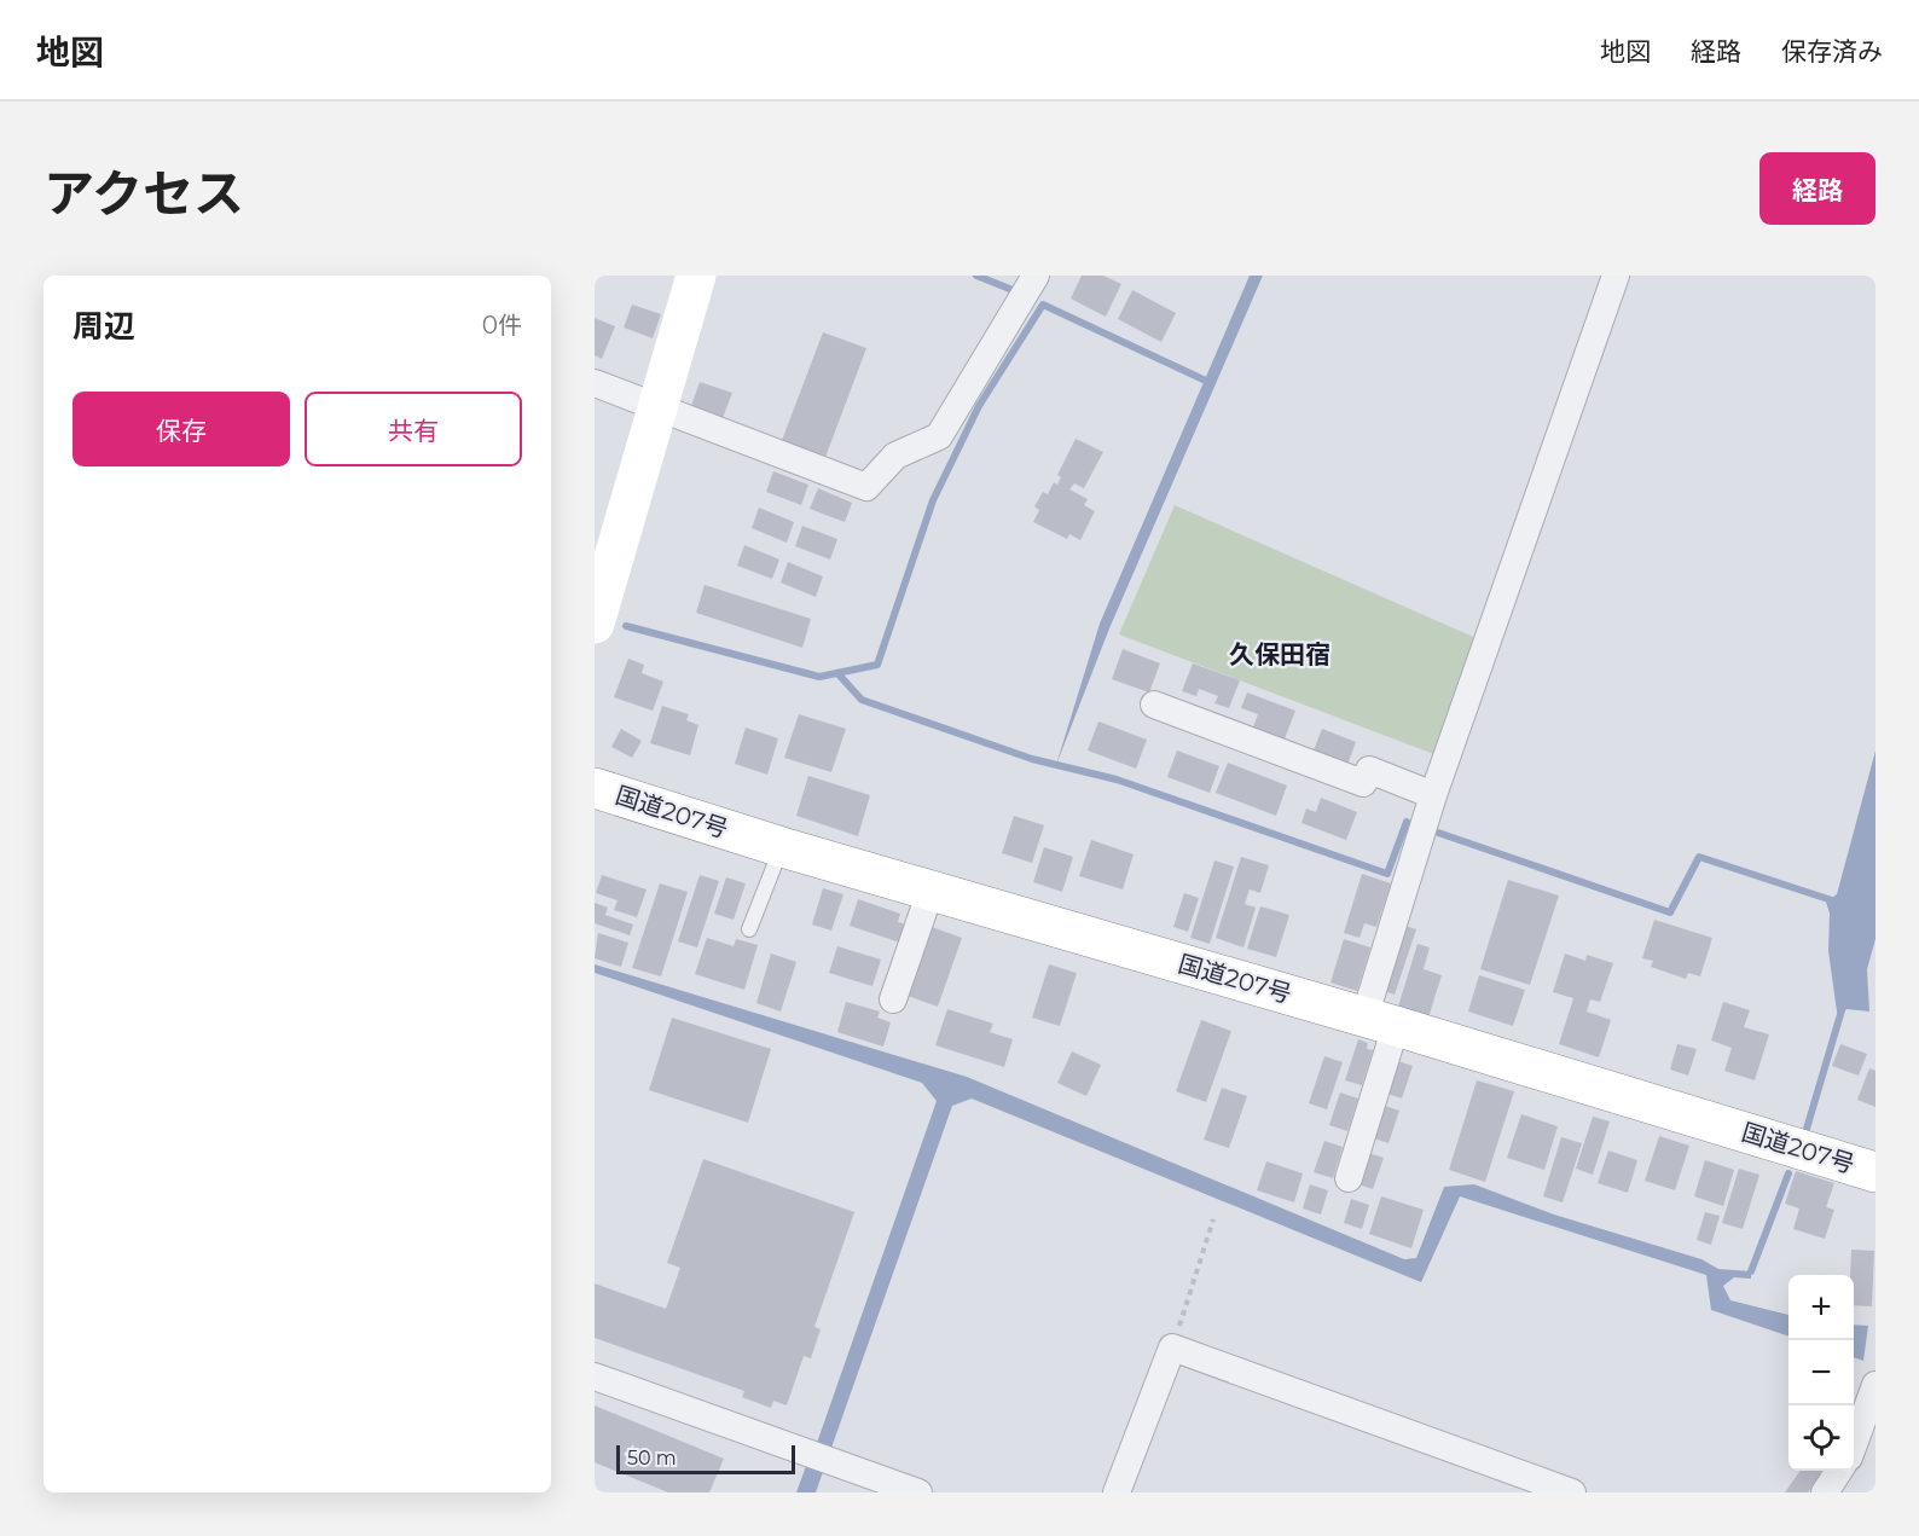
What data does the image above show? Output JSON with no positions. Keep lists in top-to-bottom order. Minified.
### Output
{"streets":{"main road":["国道207号"]},"districts":["久保田宿"],"scale_bar":"50 m","page":{"header":"地図","nav":["地図","経路","保存済み"],"title":"アクセス","buttons":["経路",["保存","共有"]],"heading":["周辺","0件"],"map_buttons":["+","−"],"scale":"50 m"}}
